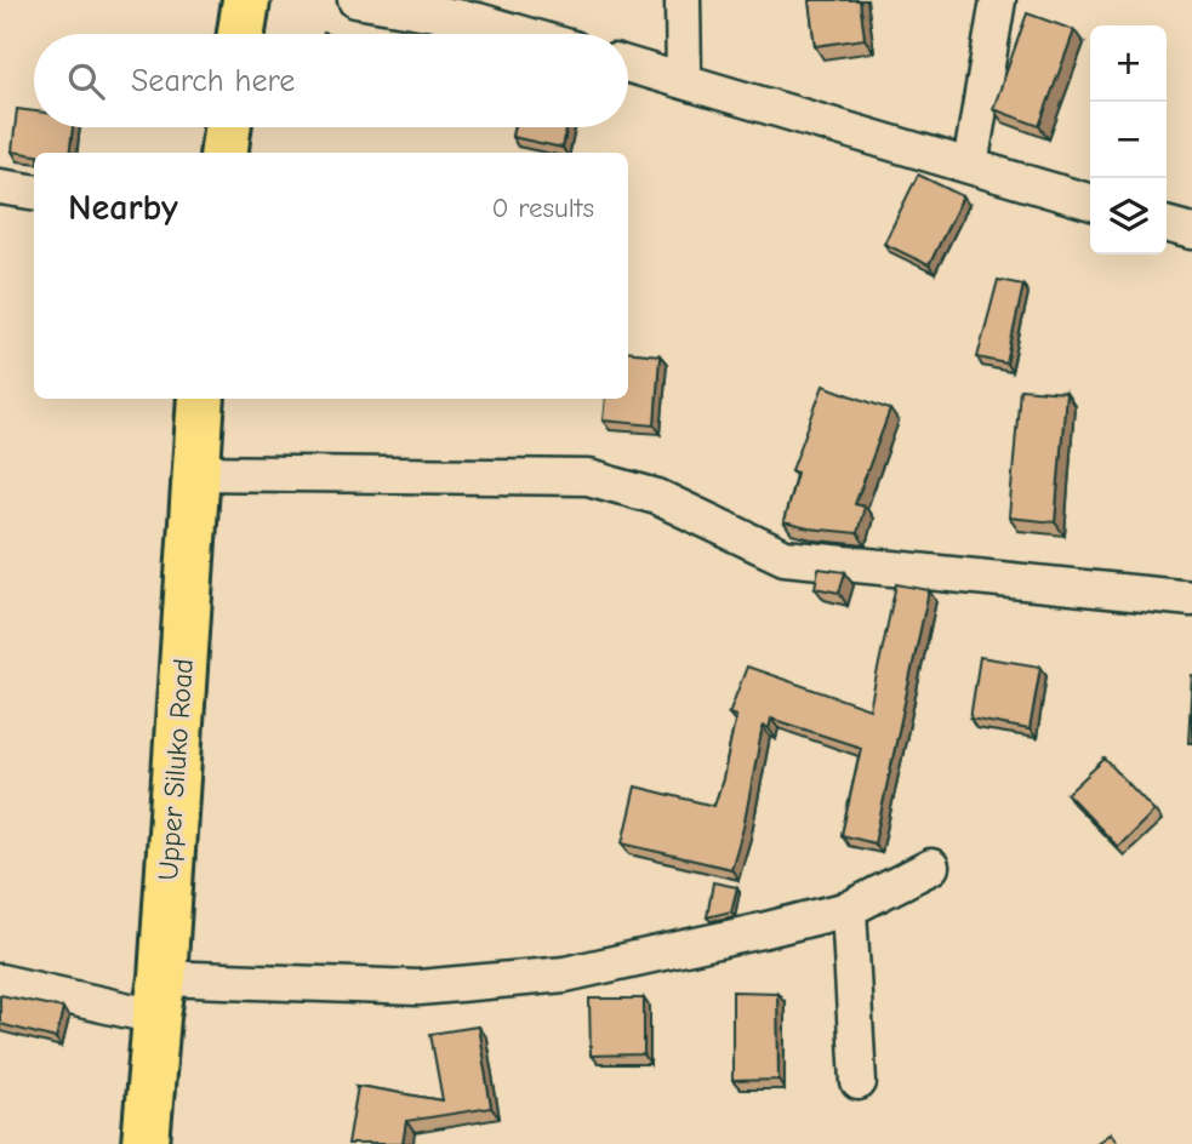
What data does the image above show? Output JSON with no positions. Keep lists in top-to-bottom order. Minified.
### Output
{"streets":{"main road":["Upper Siluko Road"]},"page":{"map_buttons":["+","−"],"search":"Search here","heading":["Nearby","0 results"]}}
